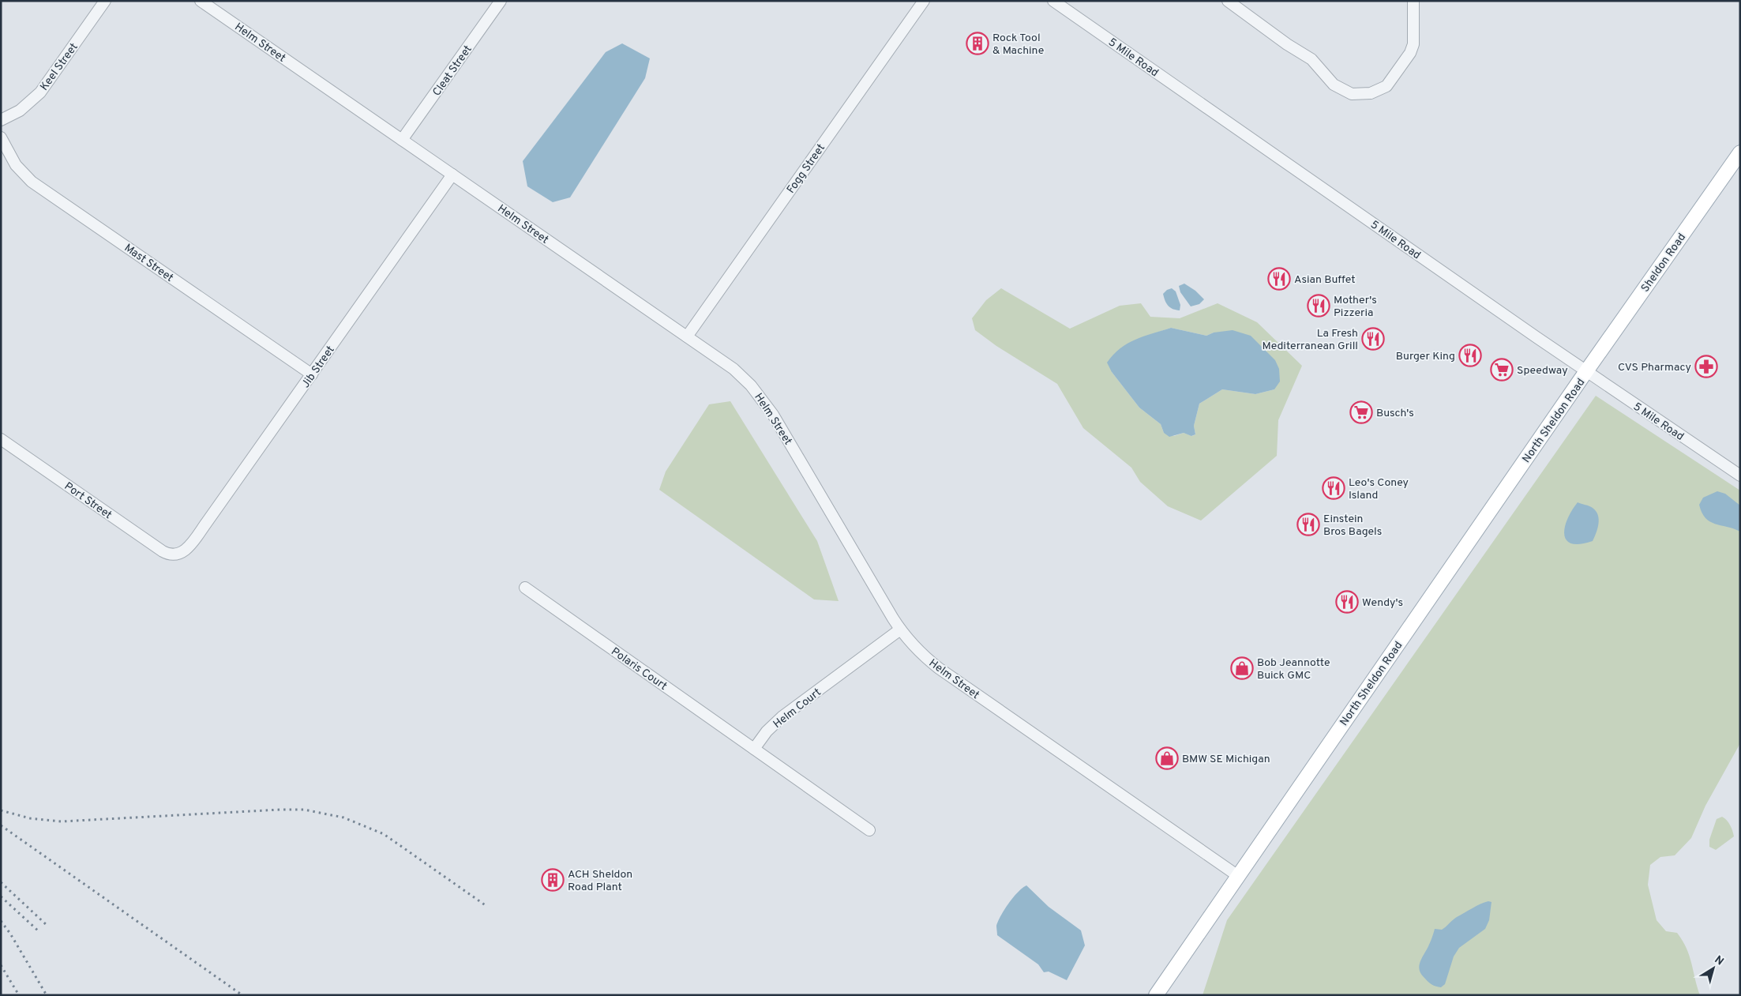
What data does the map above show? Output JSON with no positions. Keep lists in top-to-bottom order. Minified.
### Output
{"streets":{"main road":["Sheldon Road","North Sheldon Road"],"street":["Helm Street","5 Mile Road","Keel Street","Cleat Street","Fogg Street","Mast Street","Jib Street","Port Street","Polaris Court","Helm Court"]},"crossings":[["Helm Street","Cleat Street"],["Helm Street","Fogg Street"],["Helm Street","Jib Street"],["Helm Street","North Sheldon Road"],["Helm Street","Helm Court"],["5 Mile Road","Sheldon Road"],["5 Mile Road","North Sheldon Road"],["Mast Street","Jib Street"],["Sheldon Road","North Sheldon Road"],["Jib Street","Port Street"],["Polaris Court","Helm Court"]],"places":{"building":["Rock Tool & Machine","ACH Sheldon Road Plant"],"restaurant":["Asian Buffet","Mother's Pizzeria","La Fresh Mediterranean Grill","Burger King","Leo's Coney Island","Einstein Bros Bagels","Wendy's"],"pharmacy":["CVS Pharmacy"],"supermarket":["Speedway","Busch's"],"shop":["Bob Jeannotte Buick GMC","BMW SE Michigan"]},"north":"top right"}
